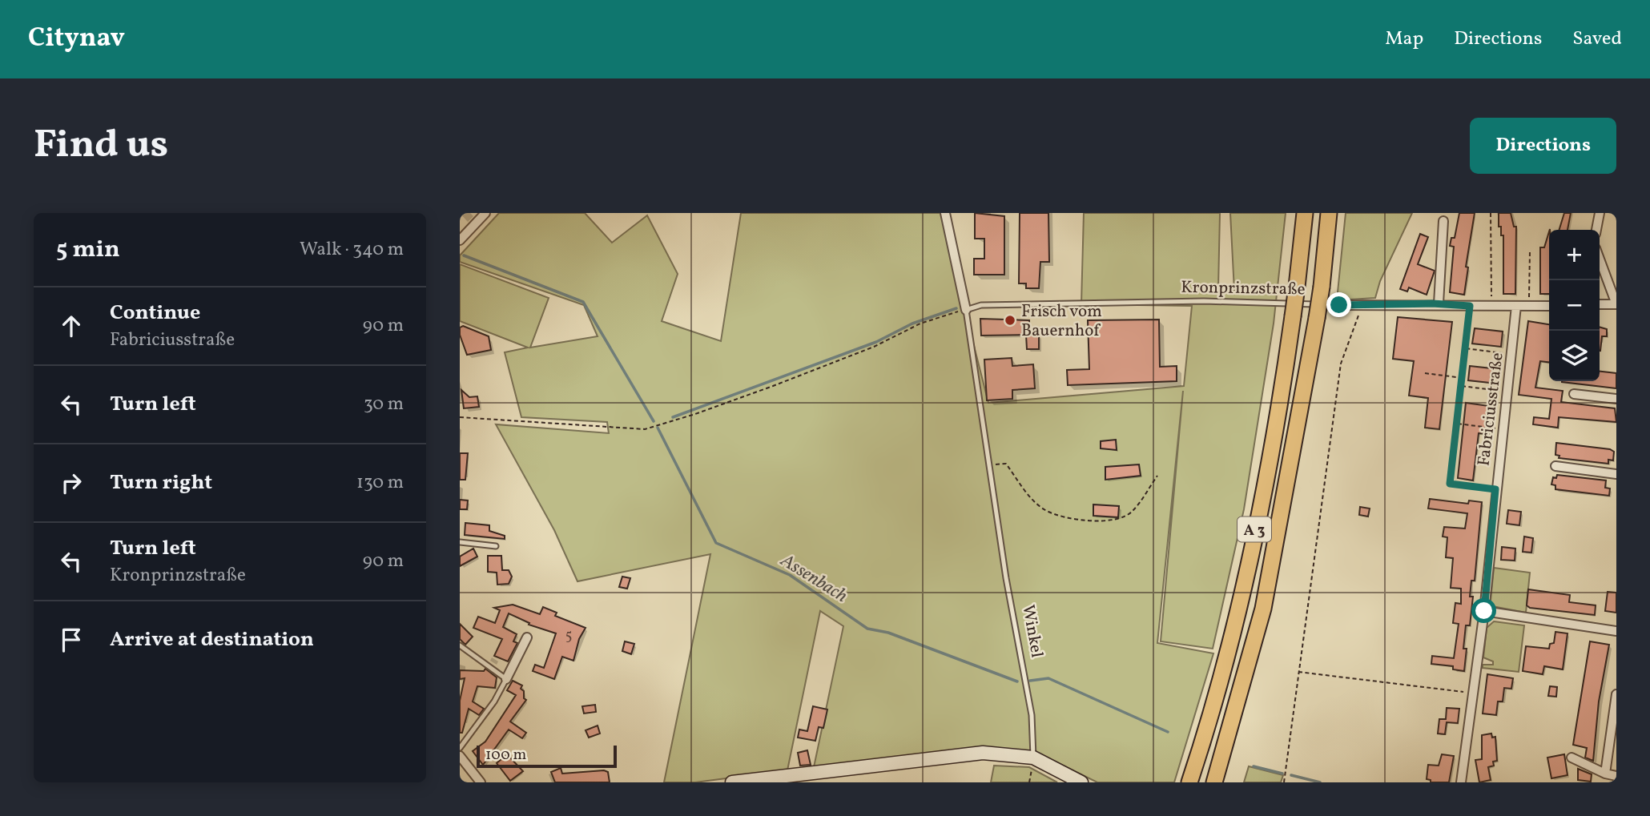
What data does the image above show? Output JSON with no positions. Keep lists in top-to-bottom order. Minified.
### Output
{"streets":{"highway":["A 3"],"street":["Kronprinzstraße","Fabriciusstraße","Winkel"]},"crossings":[["Kronprinzstraße","Fabriciusstraße"],["Kronprinzstraße","Winkel"]],"water":["Assenbach"],"places":["Frisch vom Bauernhof"],"house_numbers":["5"],"scale_bar":"100 m","page":{"header":"Citynav","nav":["Map","Directions","Saved"],"buttons":"Directions","title":"Find us","heading":["5 min","Walk · 340 m"],"map_buttons":["+","−"],"list":[["Continue","Fabriciusstraße","90 m"],["Turn left","30 m"],["Turn right","130 m"],["Turn left","Kronprinzstraße","90 m"],"Arrive at destination"],"scale":"100 m"}}
